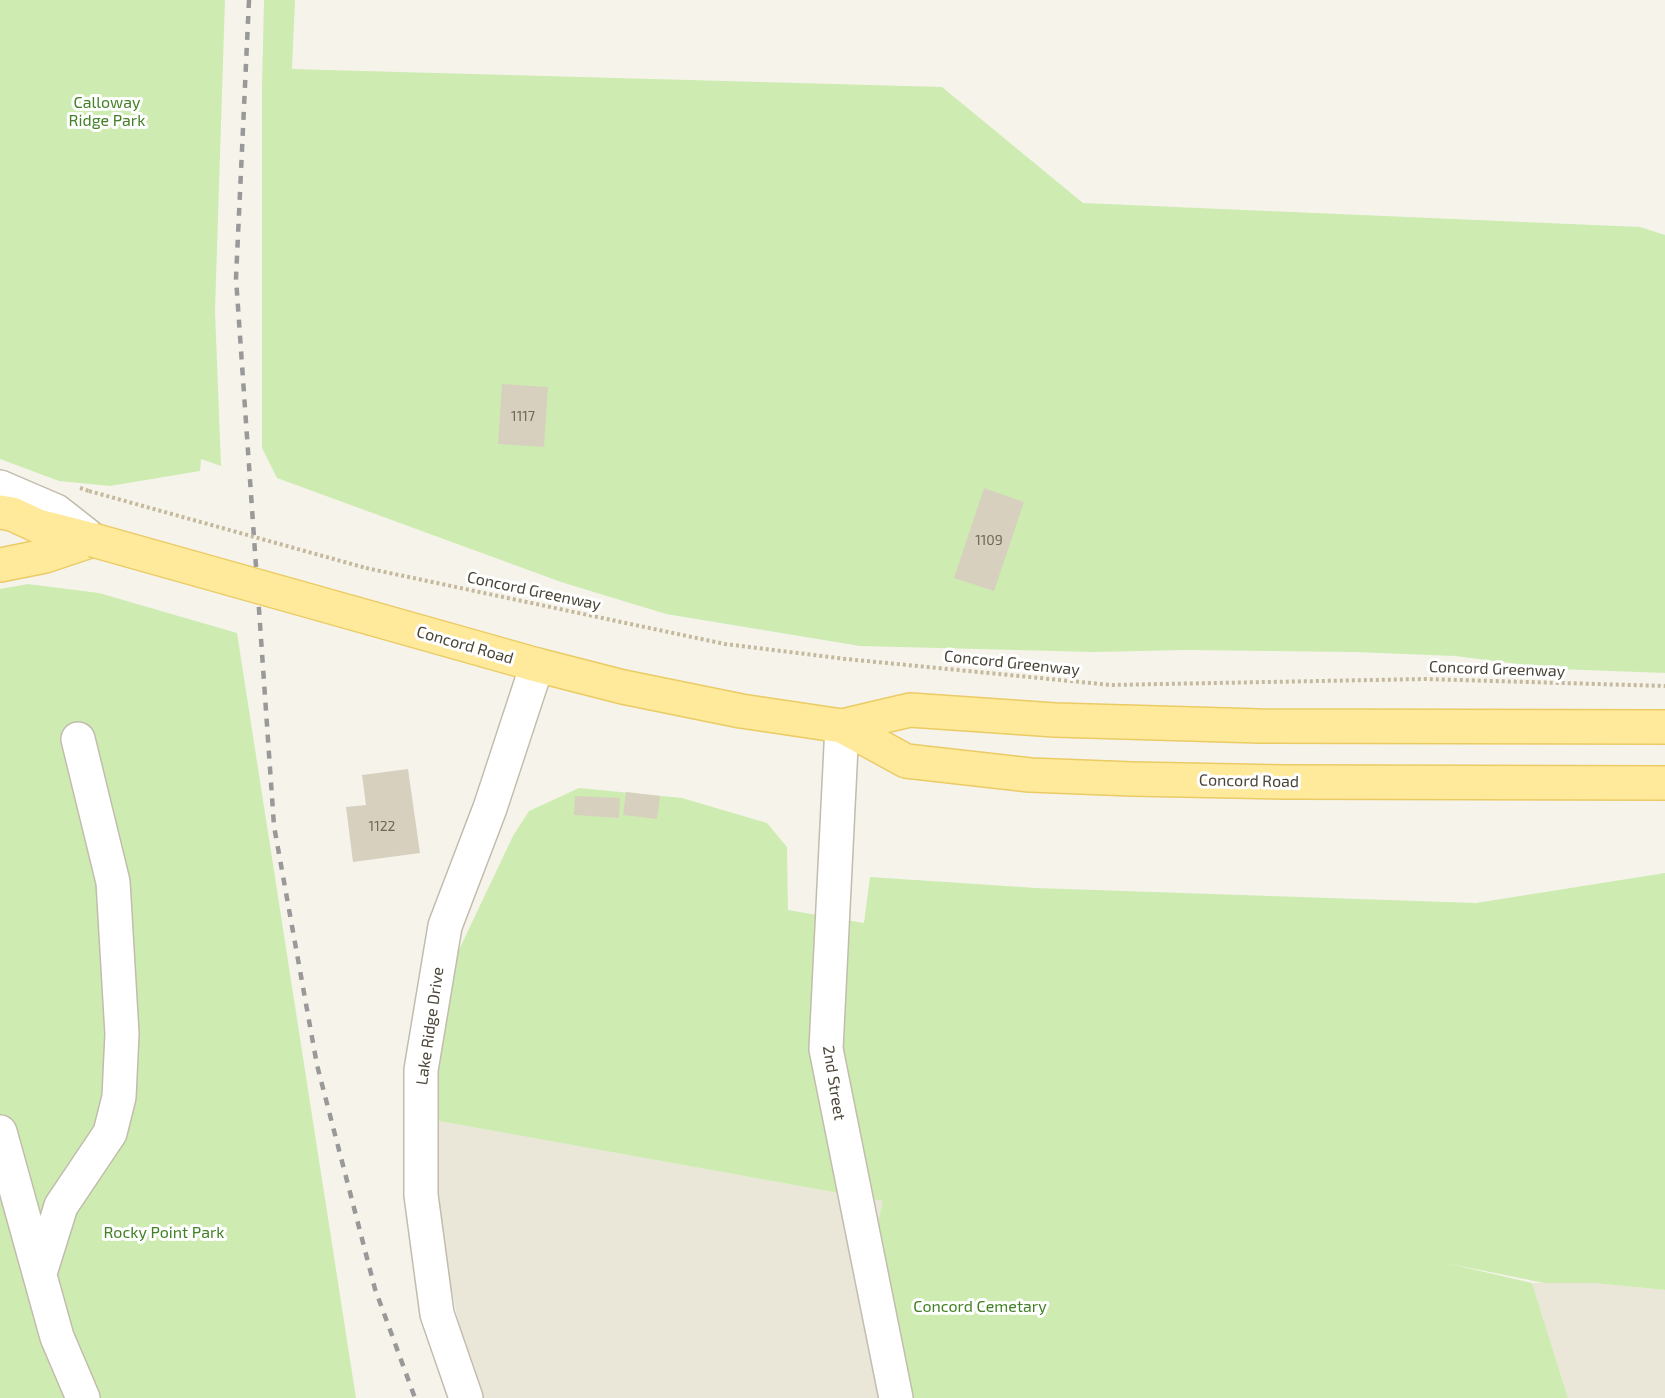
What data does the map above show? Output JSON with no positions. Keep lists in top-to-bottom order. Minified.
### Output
{"streets":{"main road":["Concord Road"],"street":["Lake Ridge Drive","2nd Street"],"path":["Concord Greenway"]},"crossings":[["Concord Road","Lake Ridge Drive"],["Concord Road","2nd Street"]],"parks":["Calloway Ridge Park","Rocky Point Park","Concord Cemetary"],"house_numbers":["1117","1109","1122"]}
